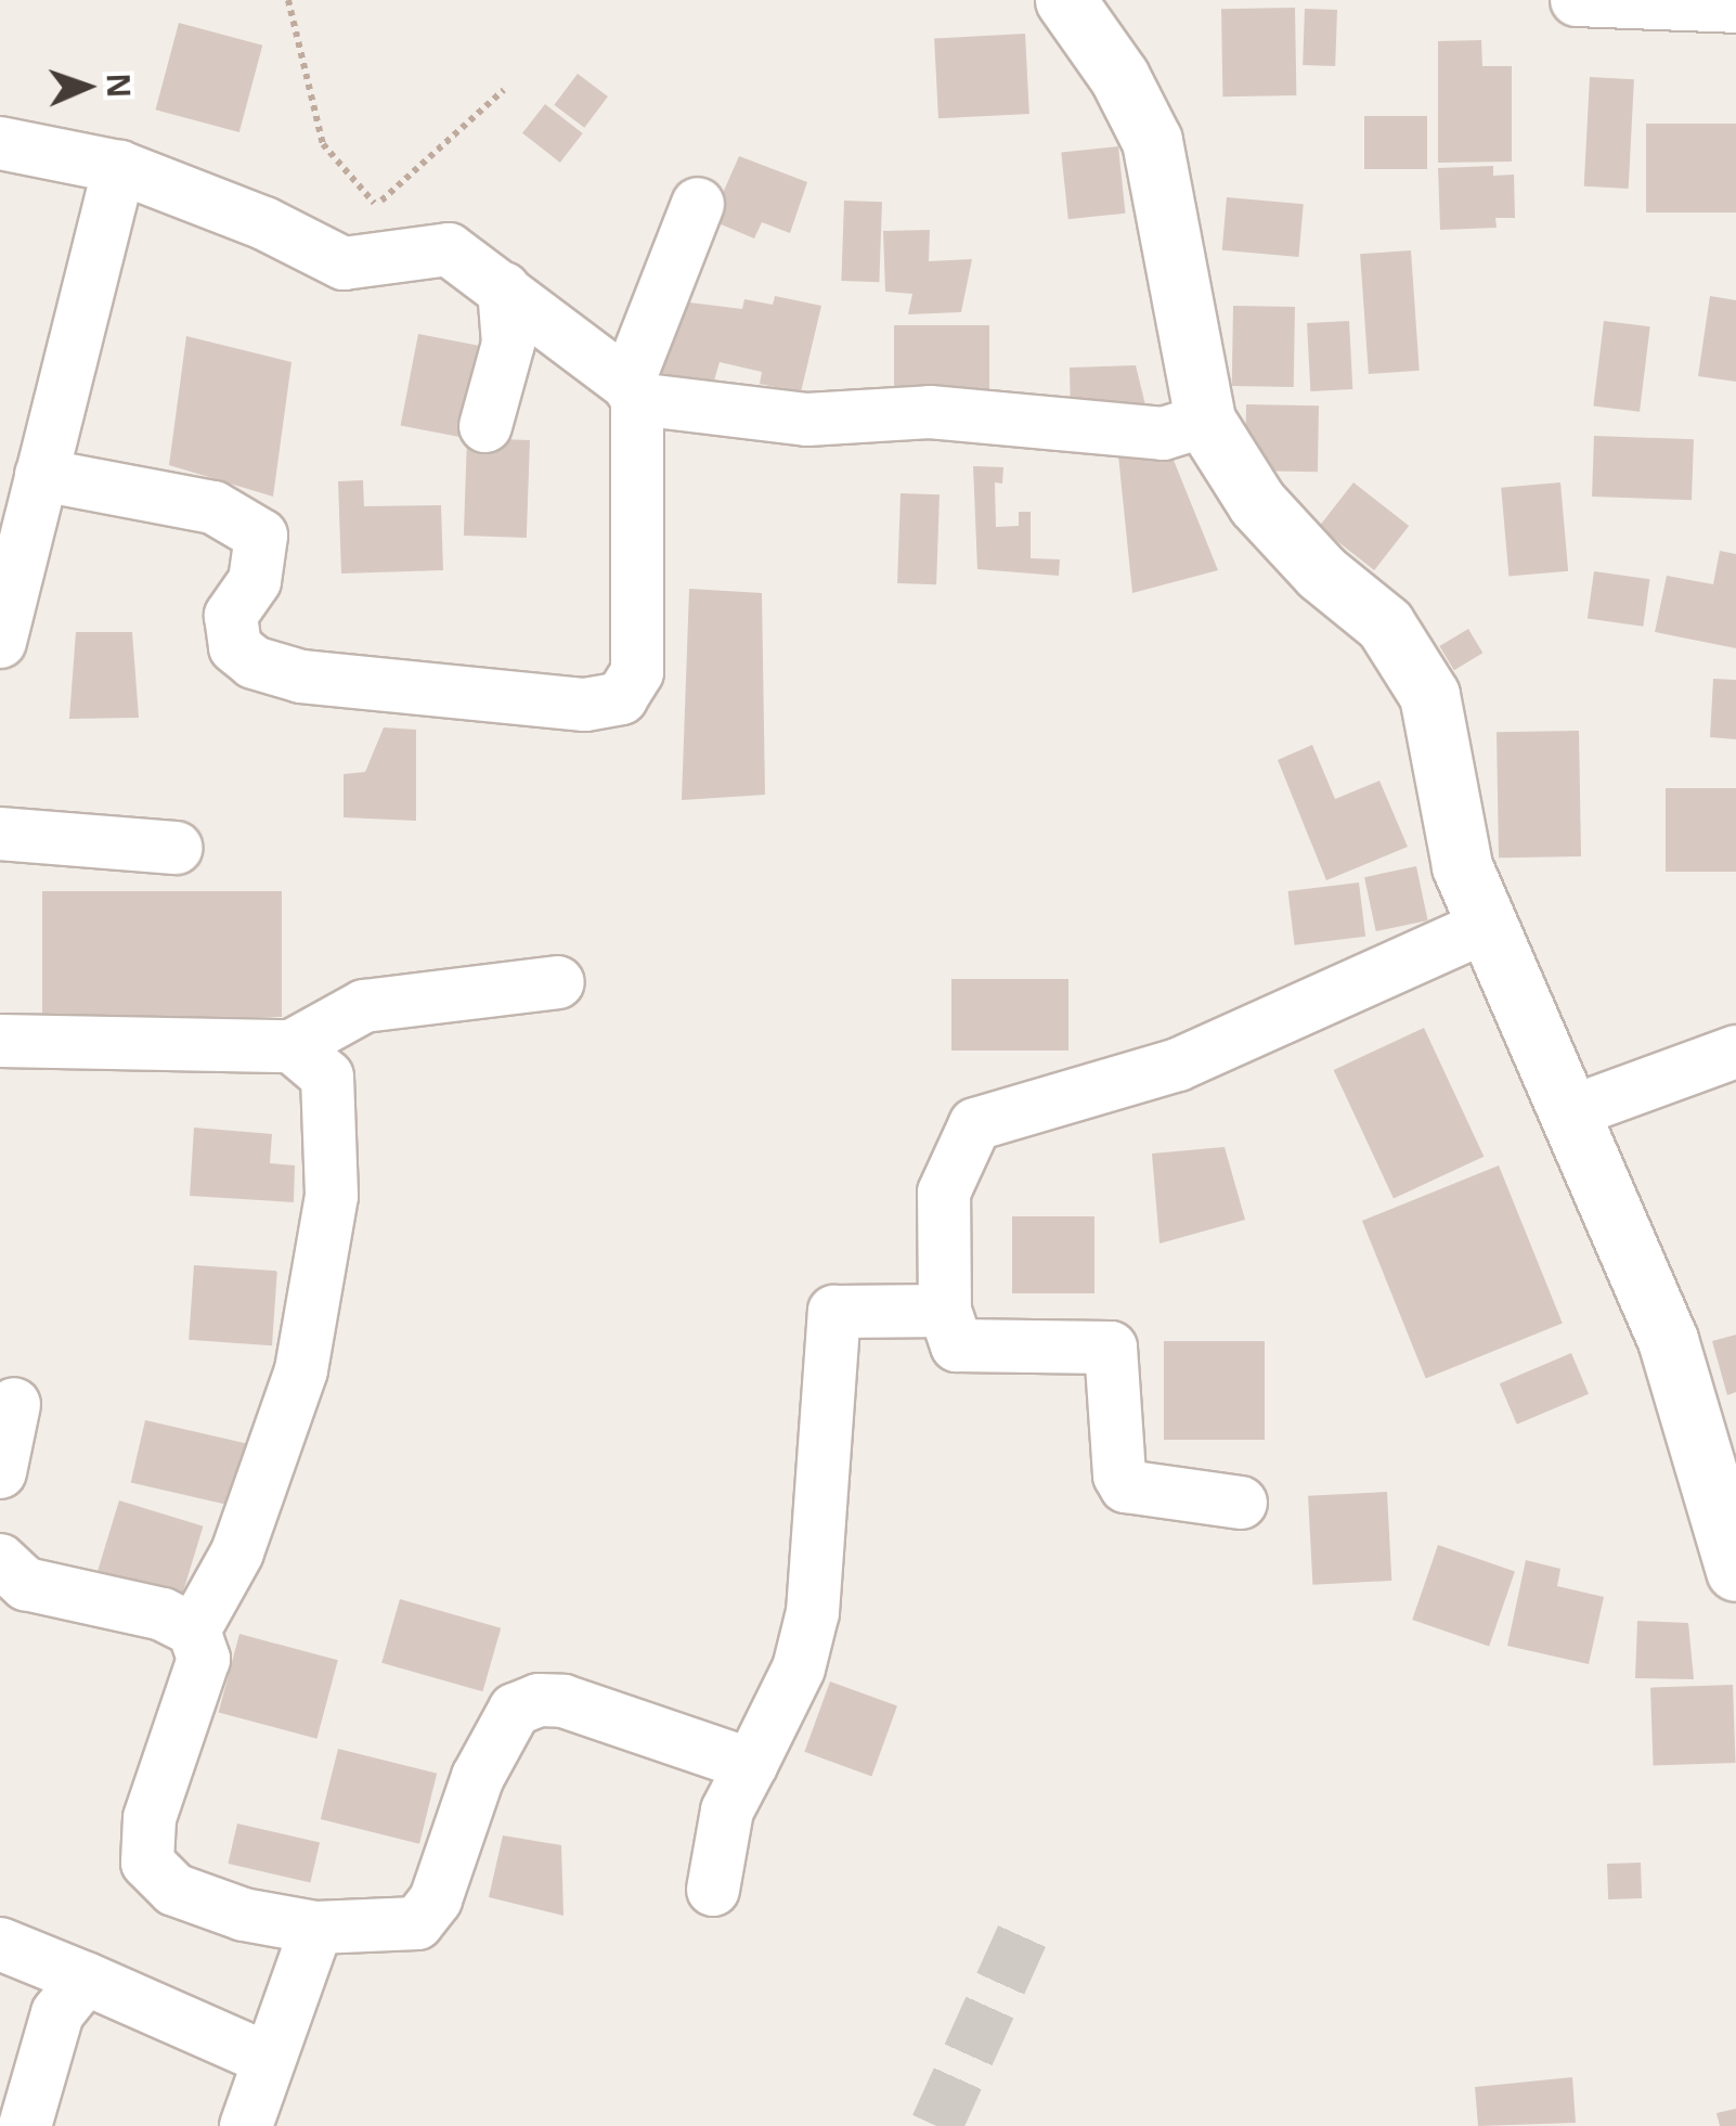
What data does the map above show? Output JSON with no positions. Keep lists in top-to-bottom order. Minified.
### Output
{"north":"right"}
